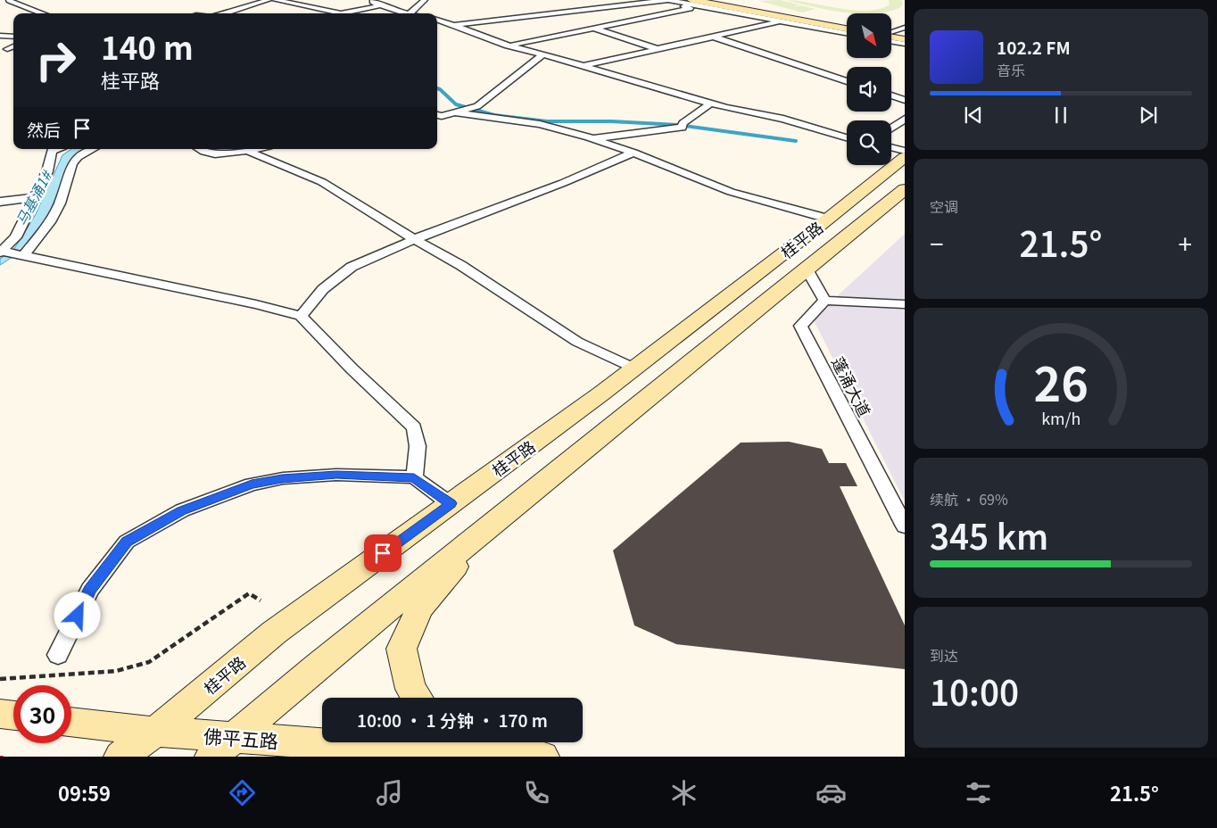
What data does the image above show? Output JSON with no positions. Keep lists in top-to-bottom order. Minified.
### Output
{"streets":{"main road":["桂平路","佛平五路"],"street":["蓬涌大道"]},"crossings":[["桂平路","佛平五路"]],"water":["马基涌1#"],"north":"bottom right","page":{"turn":["140 m","桂平路"],"song":["102.2 FM","音乐"],"then":"然后","tile":["空调",["续航 · 69%","345 km"],["到达","10:00"]],"heat":["−","21.5°","+"],"limit":"30","trip":"10:00 · 1 分钟 · 170 m","tabs":["09:59","21.5°"],"gauge":["26","km/h"]}}
